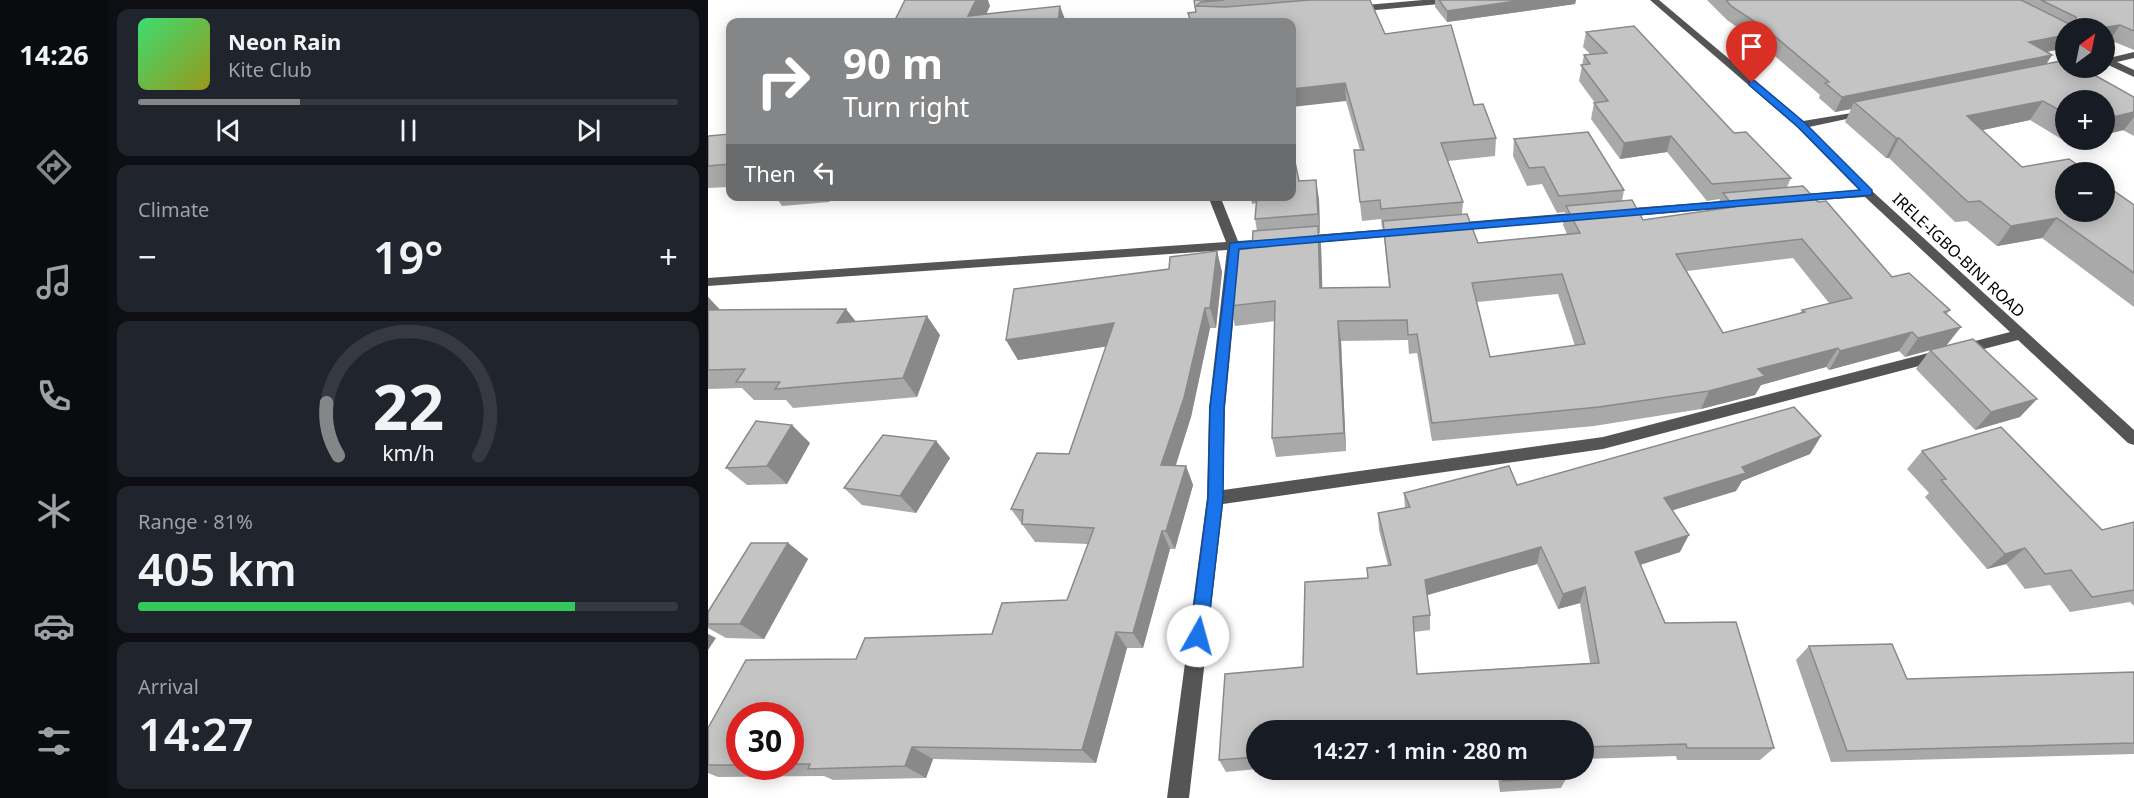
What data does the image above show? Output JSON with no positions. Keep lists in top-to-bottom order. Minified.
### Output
{"streets":{"street":["IRELE-IGBO-BINI ROAD"]},"north":"top right","page":{"tabs":"14:26","song":["Neon Rain","Kite Club"],"map_buttons":["+","−"],"turn":["90 m","Turn right"],"then":"Then","tile":["Climate",["Range · 81%","405 km"],["Arrival","14:27"]],"heat":["−","19°","+"],"limit":"30","trip":"14:27 · 1 min · 280 m","gauge":["22","km/h"]}}
